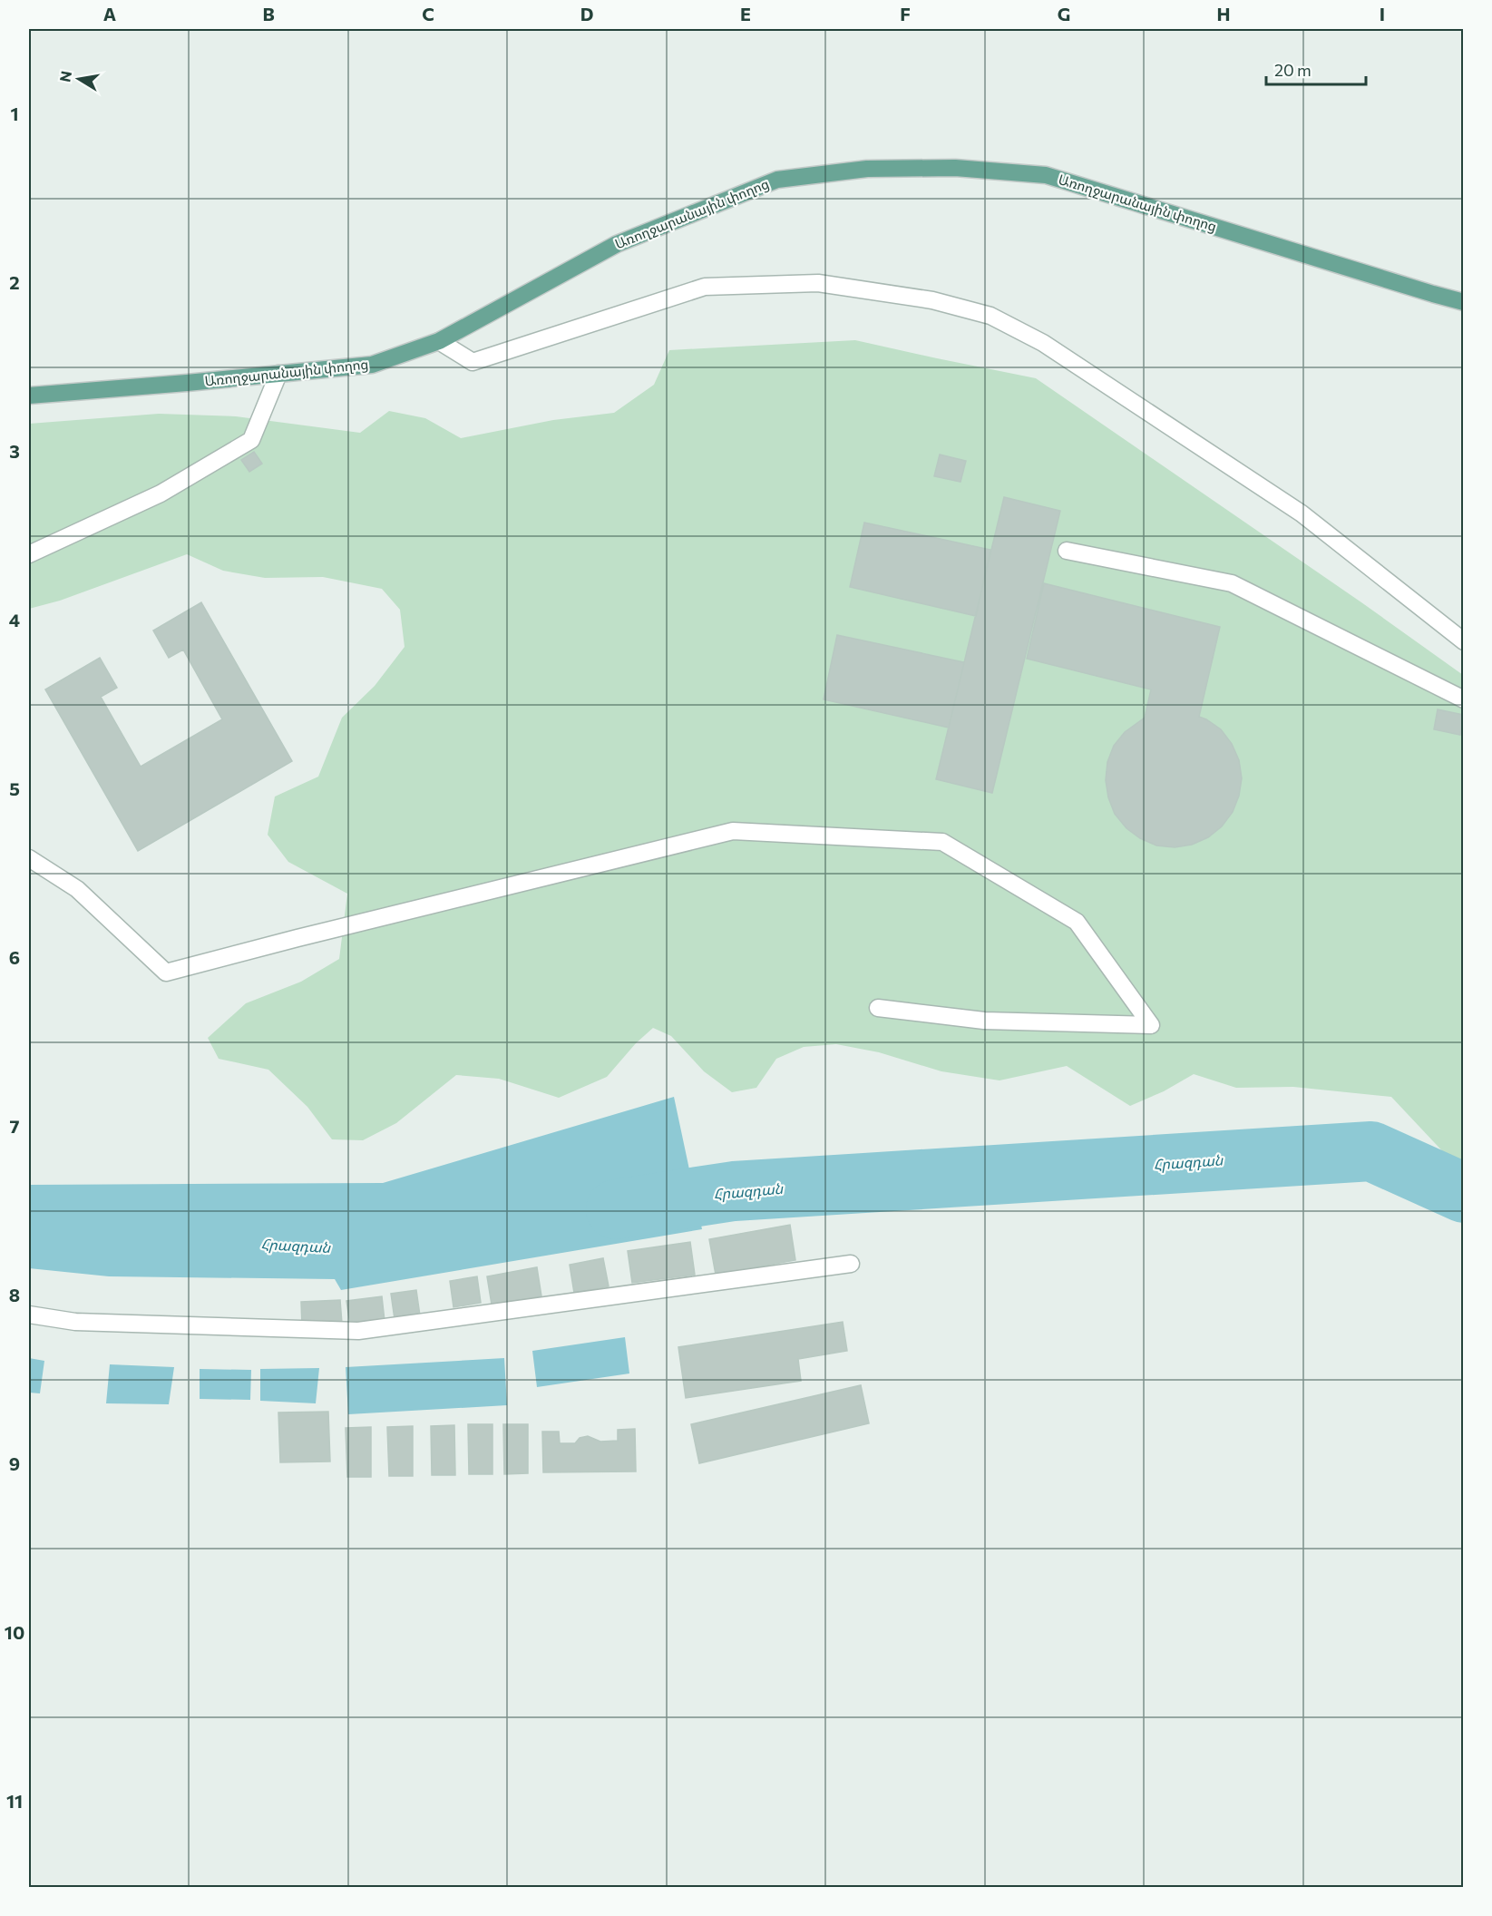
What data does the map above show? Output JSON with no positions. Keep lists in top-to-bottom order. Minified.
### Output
{"streets":{"main road":["Առողջարանային փողոց"]},"water":["Հրազդան"],"scale_bar":"20 m","north":"left","grid":{"columns":["A","B","C","D","E","F","G","H","I"],"rows":["1","2","3","4","5","6","7","8","9","10","11"]}}
